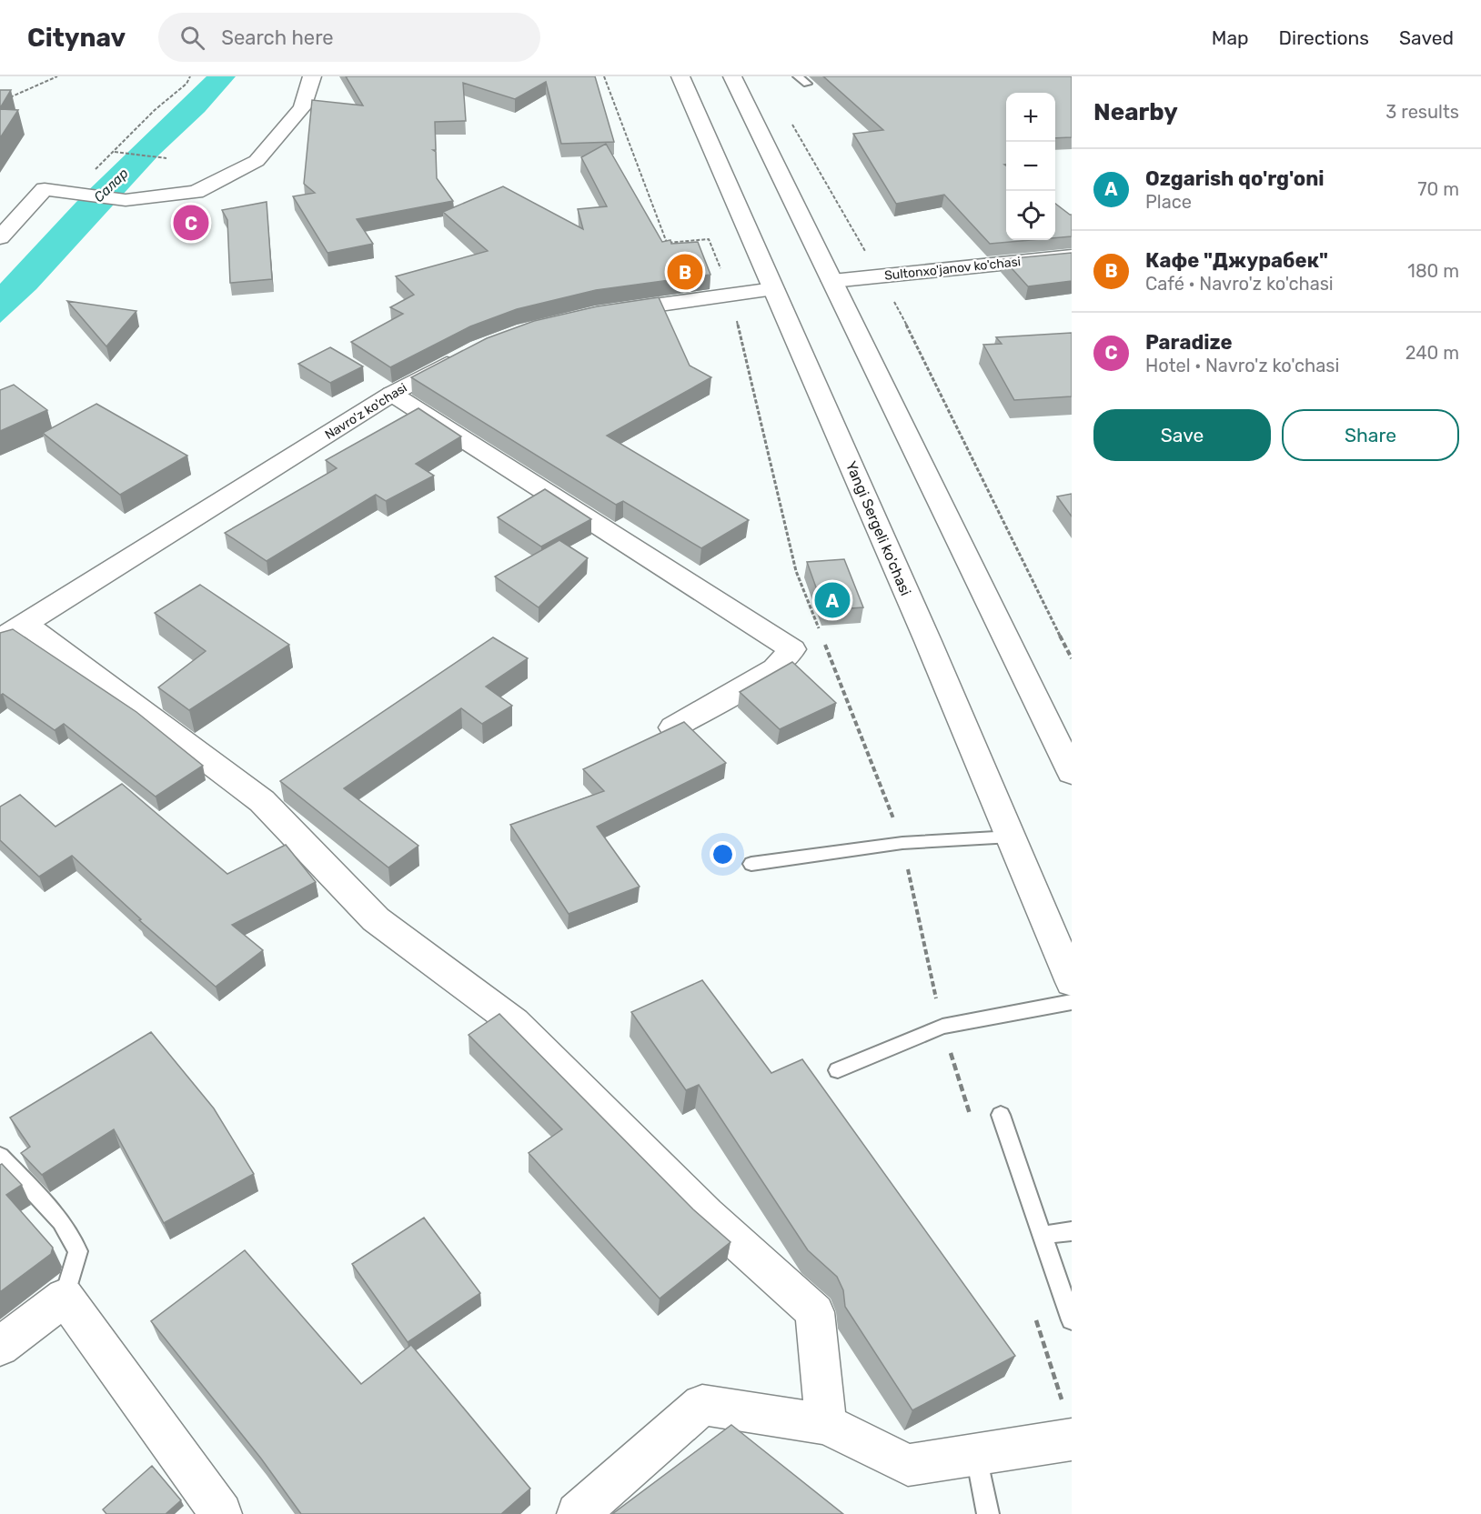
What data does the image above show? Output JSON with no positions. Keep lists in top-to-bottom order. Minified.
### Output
{"streets":{"street":["Sultonxo'janov ko'chasi","Navro'z ko'chasi","Yangi Sergeli ko'chasi"]},"water":["Салар"],"page":{"header":"Citynav","search":"Search here","nav":["Map","Directions","Saved"],"heading":["Nearby","3 results"],"map_buttons":["+","−"],"list":[{"mark":"A","name":"Ozgarish qo'rg'oni","note":"Place","value":"70 m"},{"mark":"B","name":"Кафе \"Джурабек\"","note":"Café · Navro'z ko'chasi","value":"180 m"},{"mark":"C","name":"Paradize","note":"Hotel · Navro'z ko'chasi","value":"240 m"}],"pins":["C","B","A"],"buttons":["Save","Share"]}}
